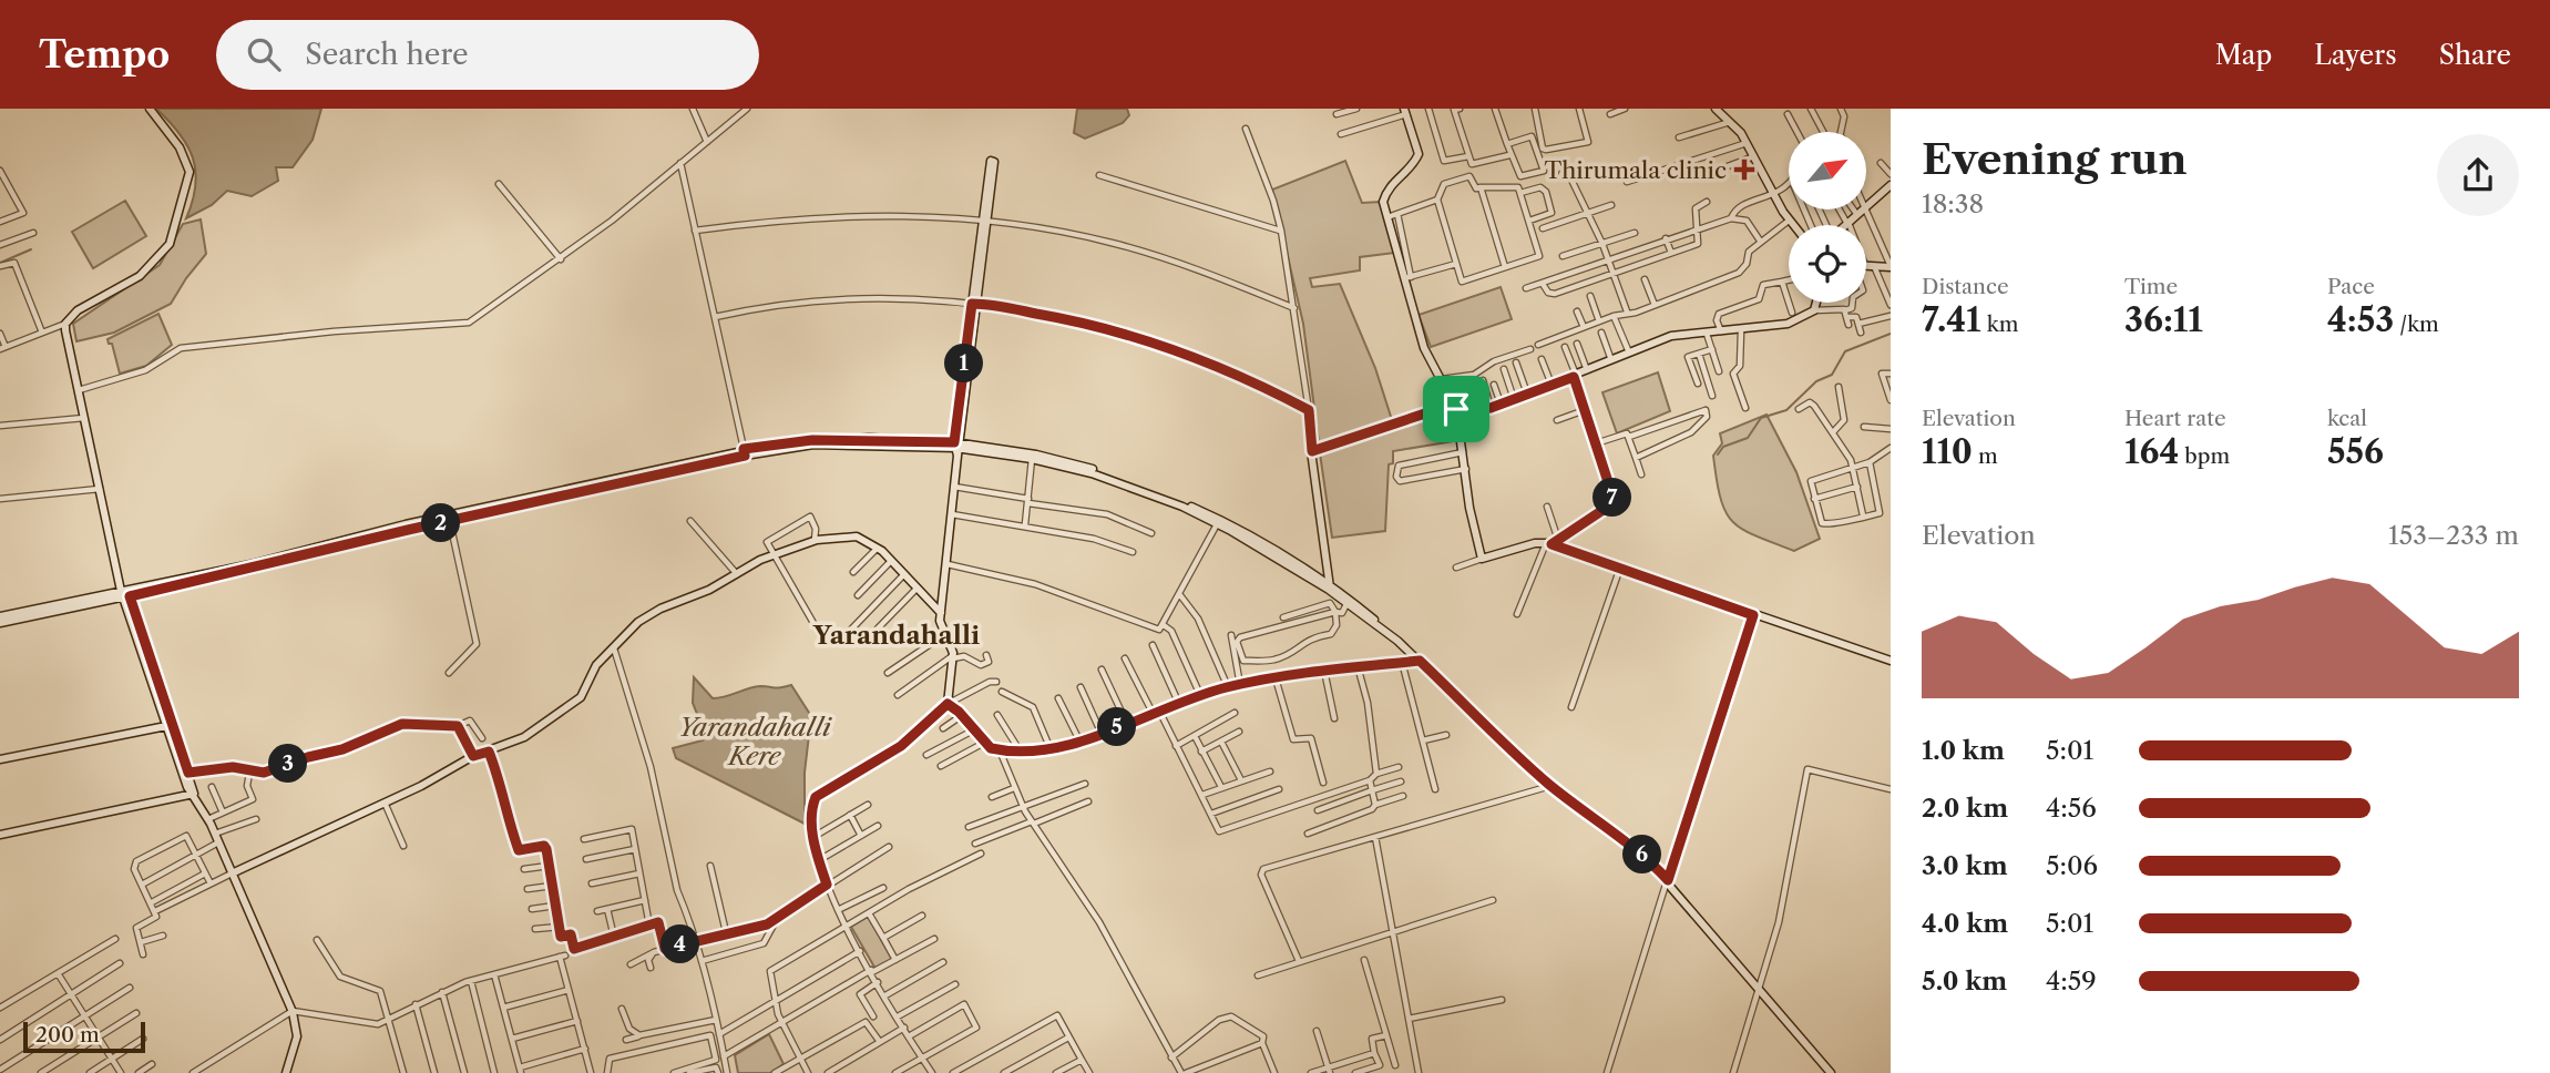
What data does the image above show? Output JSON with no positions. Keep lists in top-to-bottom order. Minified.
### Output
{"districts":["Yarandahalli"],"water":["Yarandahalli Kere"],"places":{"health":["Thirumala clinic"]},"scale_bar":"200 m","north":"top right","page":{"header":"Tempo","search":"Search here","nav":["Map","Layers","Share"],"heading":["Evening run","18:38"],"stats":[["Distance","7.41 km"],["Time","36:11"],["Pace","4:53 /km"],["Elevation","110 m"],["Heart rate","164 bpm"],["kcal","556"]],"pins":["1","7","2","5","3","6","4"],"chart":["Elevation","153–233 m"],"list":[{"name":"1.0 km","note":"5:01"},{"name":"2.0 km","note":"4:56"},{"name":"3.0 km","note":"5:06"},{"name":"4.0 km","note":"5:01"},{"name":"5.0 km","note":"4:59"}],"scale":"200 m"}}
